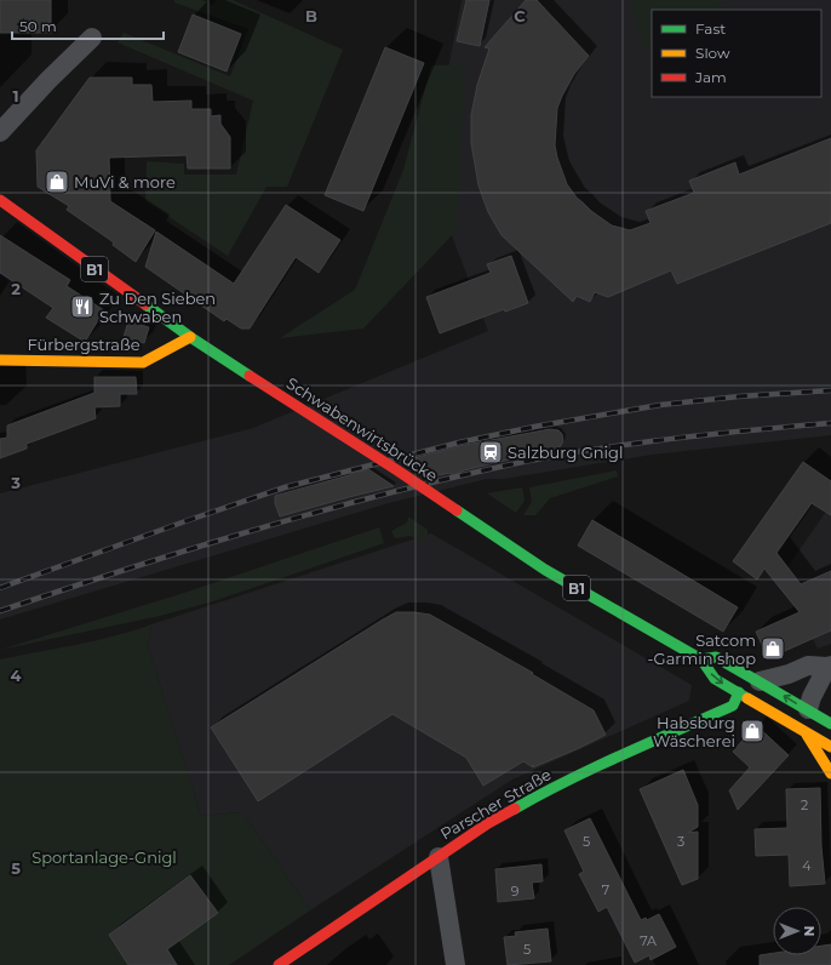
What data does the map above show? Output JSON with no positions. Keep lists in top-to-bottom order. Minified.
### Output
{"streets":{"main road":["B1","Fürbergstraße","Schwabenwirtsbrücke","Parscher Straße"]},"crossings":[["B1","Fürbergstraße"],["B1","Schwabenwirtsbrücke"],["B1","Parscher Straße"],["Fürbergstraße","Schwabenwirtsbrücke"]],"parks":["Sportanlage-Gnigl"],"places":{"shop":["MuVi & more","Satcom -Garmin shop","Habsburg Wäscherei"],"restaurant":["Zu Den Sieben Schwaben"],"station":["Salzburg Gnigl"]},"house_numbers":["2","5","3","4","7","9","7A","5"],"legend":["Fast","Slow","Jam"],"scale_bar":"50 m","north":"right","grid":{"columns":["B","C"],"rows":["1","2","3","4","5"]}}
